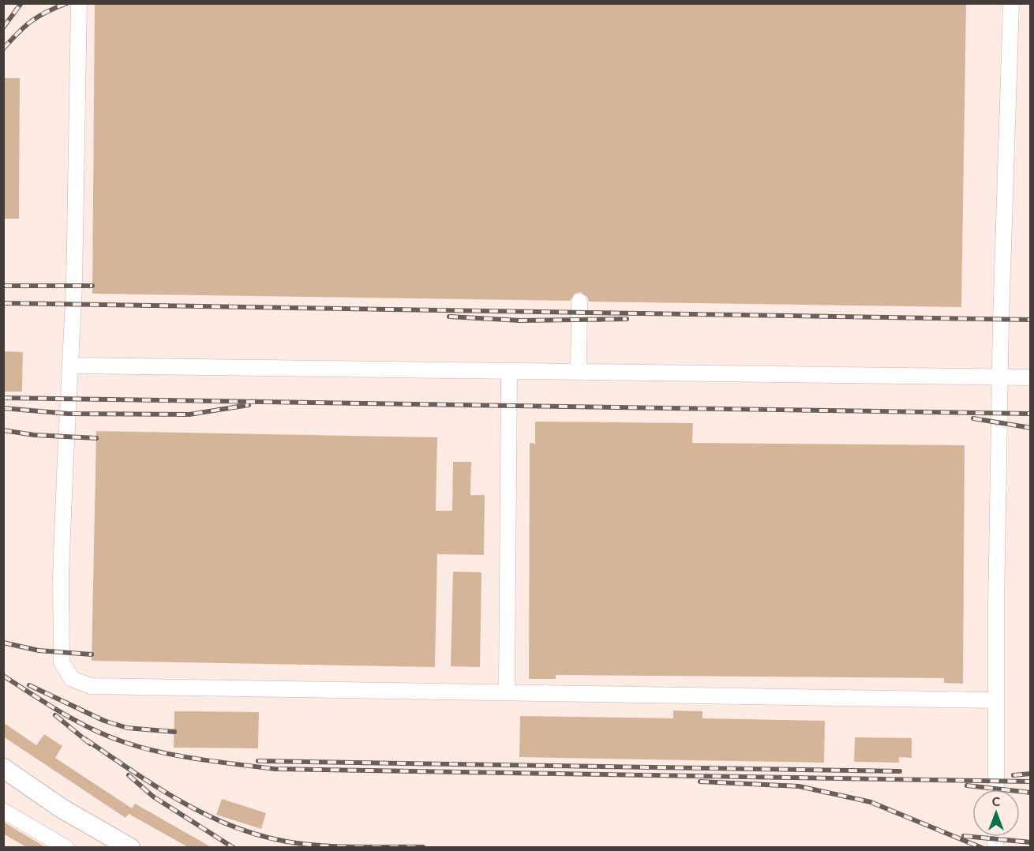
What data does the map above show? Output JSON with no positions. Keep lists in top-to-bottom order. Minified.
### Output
{"north":"top"}
